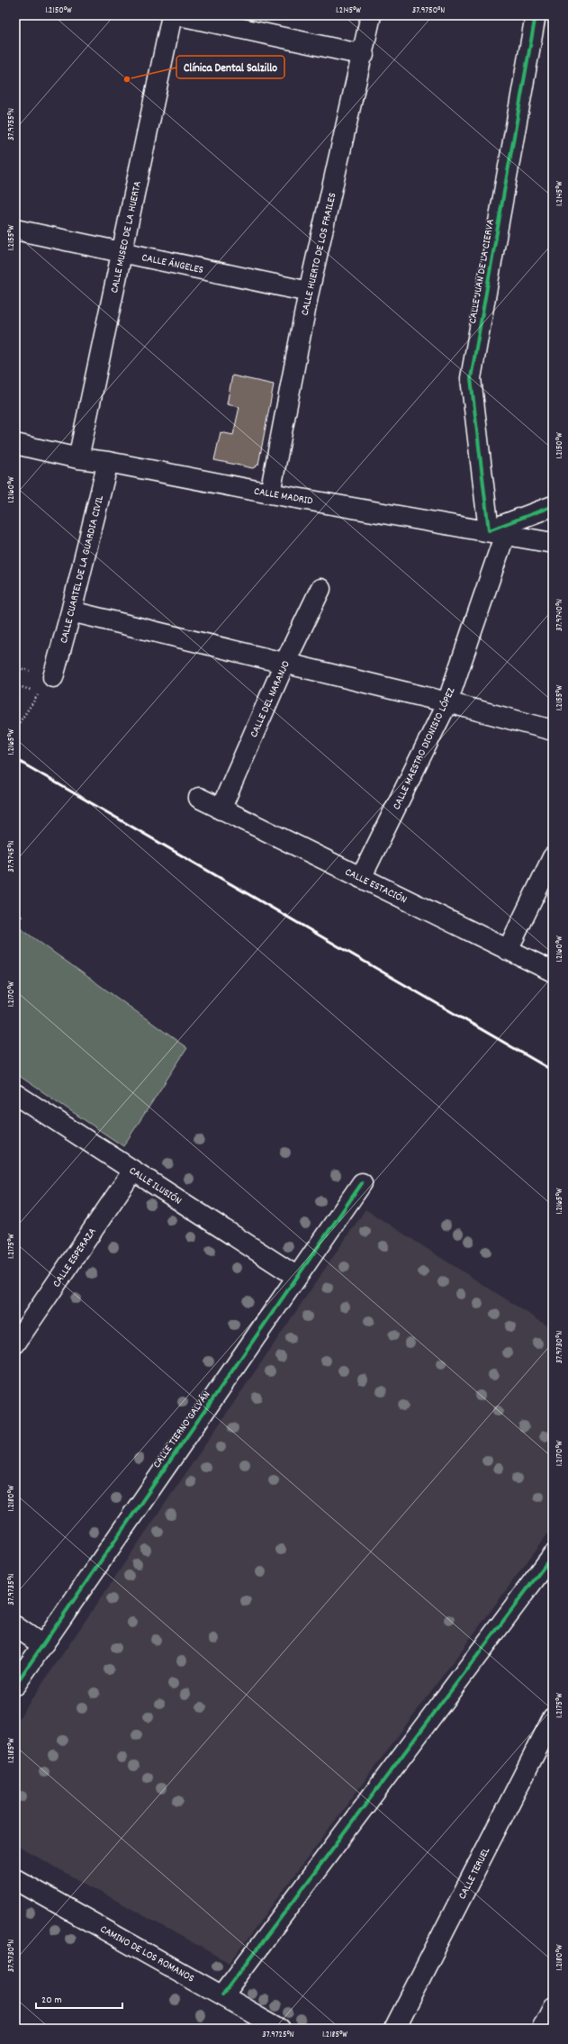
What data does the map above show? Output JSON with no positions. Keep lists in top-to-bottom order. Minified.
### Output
{"streets":{"street":["CALLE MUSEO DE LA HUERTA","CALLE HUERTO DE LOS FRAILES","CALLE ÁNGELES","CALLE JUAN DE LA CIERVA","CALLE MADRID","CALLE CUARTEL DE LA GUARDIA CIVIL","CALLE DEL NARANJO","CALLE MAESTRO DIONISIO LÓPEZ","CALLE ESTACIÓN","CALLE ILUSIÓN","CALLE ESPERAZA","CALLE TIERNO GALVÁN","CALLE TERUEL","CAMINO DE LOS ROMANOS"]},"crossings":[["CALLE MUSEO DE LA HUERTA","CALLE ÁNGELES"],["CALLE MUSEO DE LA HUERTA","CALLE MADRID"],["CALLE HUERTO DE LOS FRAILES","CALLE ÁNGELES"],["CALLE HUERTO DE LOS FRAILES","CALLE MADRID"],["CALLE JUAN DE LA CIERVA","CALLE MADRID"],["CALLE JUAN DE LA CIERVA","CALLE MAESTRO DIONISIO LÓPEZ"],["CALLE MADRID","CALLE CUARTEL DE LA GUARDIA CIVIL"],["CALLE MADRID","CALLE MAESTRO DIONISIO LÓPEZ"],["CALLE DEL NARANJO","CALLE ESTACIÓN"],["CALLE MAESTRO DIONISIO LÓPEZ","CALLE ESTACIÓN"],["CALLE ILUSIÓN","CALLE ESPERAZA"],["CALLE ILUSIÓN","CALLE TIERNO GALVÁN"]],"places":["Clínica Dental Salzillo"],"scale_bar":"20 m","coordinates":["1.2150°W","1.2145°W","37.9750°N","37.9755°N","1.2155°W","1.2160°W","37.9740°N","1.2165°W","37.9745°N","1.2170°W","1.2175°W","37.9730°N","1.2180°W","37.9735°N","1.2185°W","37.9725°N"]}
